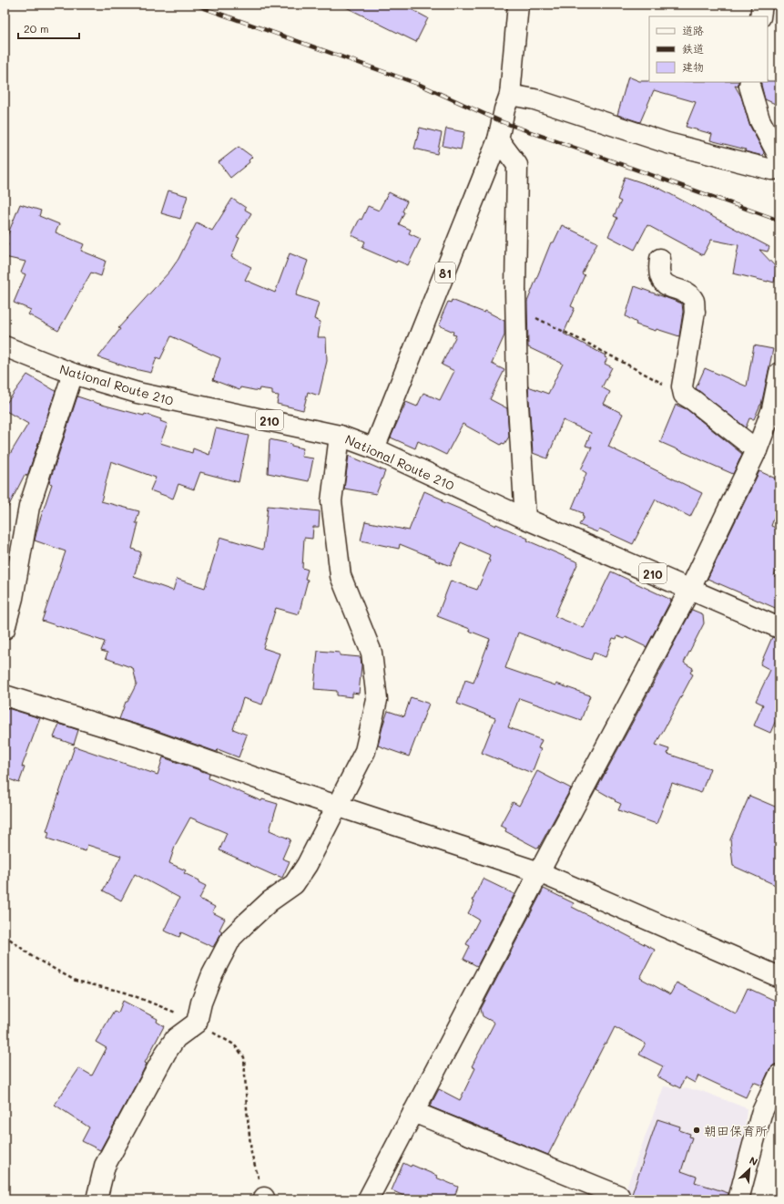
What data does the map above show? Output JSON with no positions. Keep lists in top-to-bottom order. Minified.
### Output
{"streets":{"main road":["81","National Route 210","210"]},"crossings":[["81","National Route 210"]],"places":["朝田保育所"],"legend":["道路","鉄道","建物"],"scale_bar":"20 m","north":"top right"}
